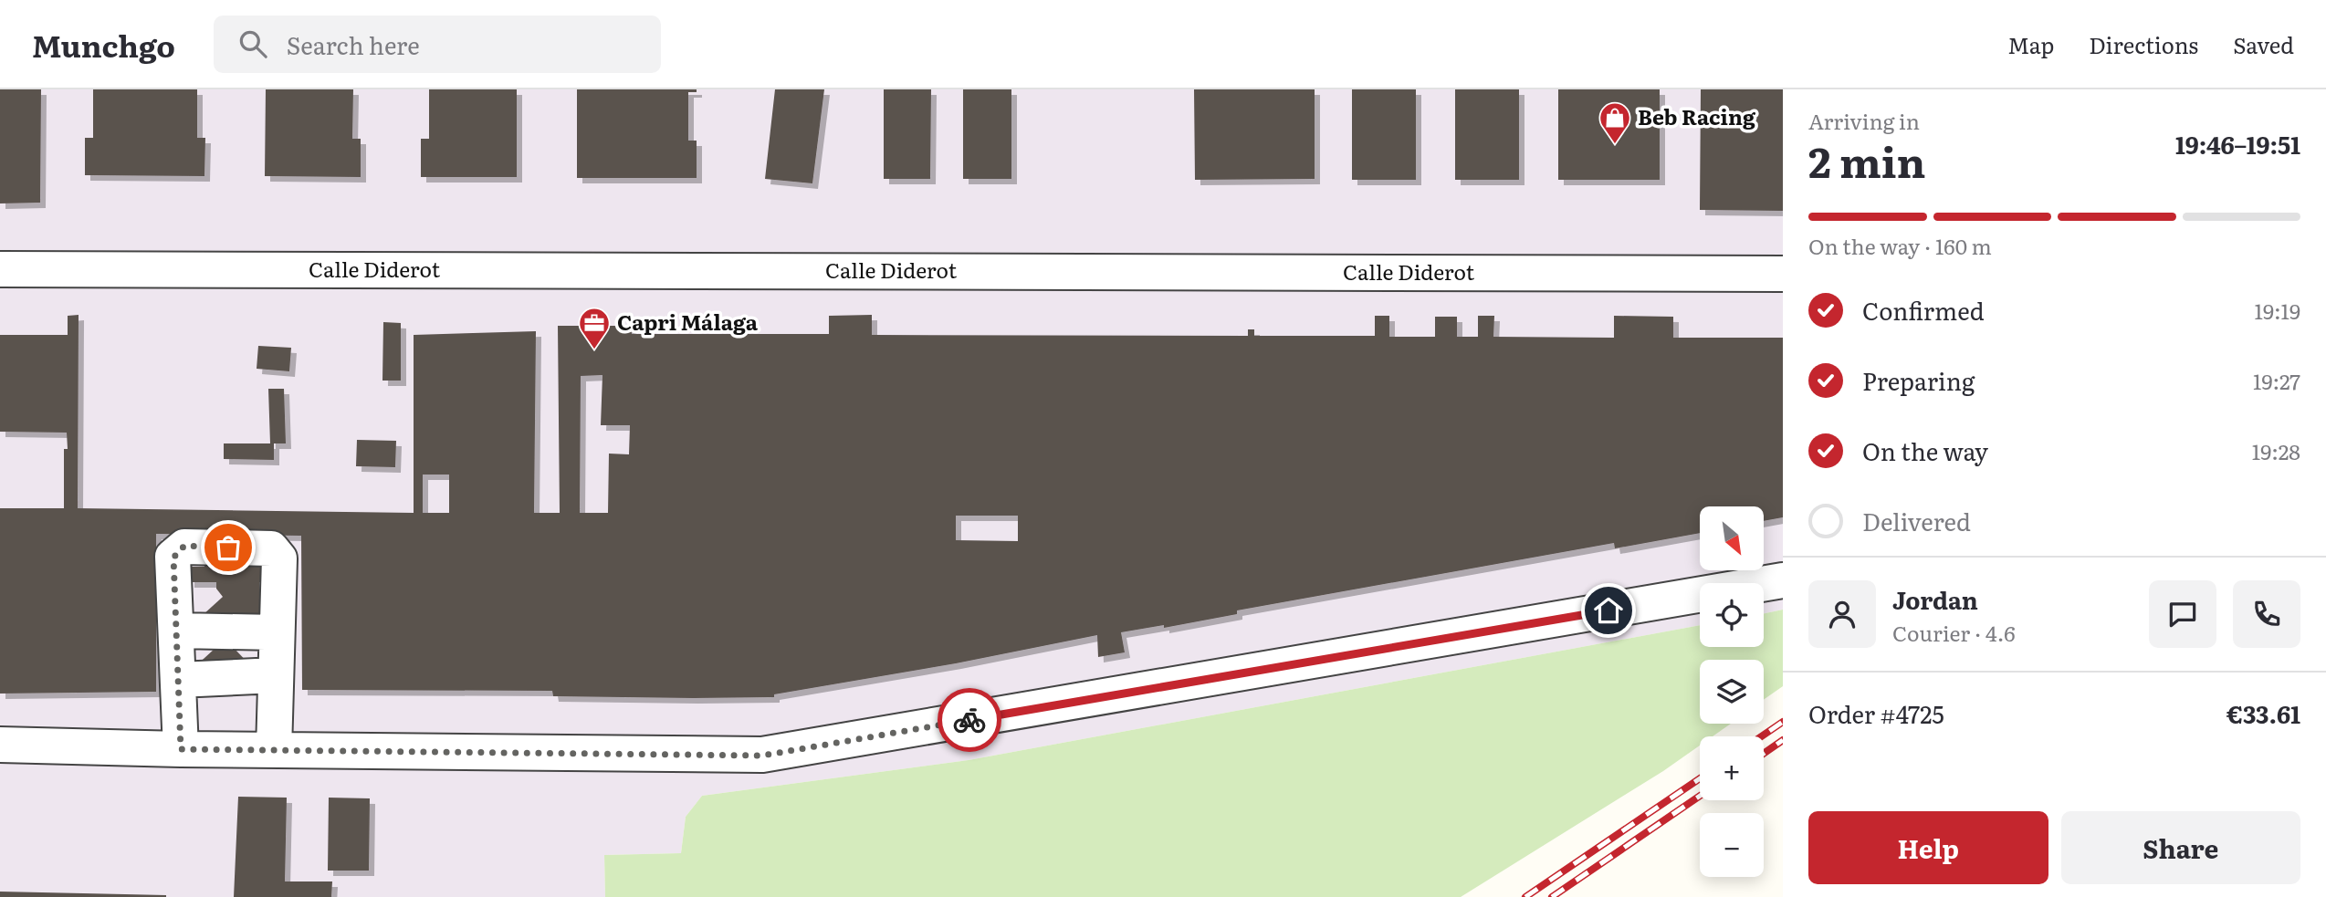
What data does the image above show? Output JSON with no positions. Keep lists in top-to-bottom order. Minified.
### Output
{"streets":{"street":["Calle Diderot"]},"places":{"shop":["Beb Racing"],"office":["Capri Málaga"]},"north":"bottom right","page":{"header":"Munchgo","search":"Search here","nav":["Map","Directions","Saved"],"heading":["2 min","Arriving in","19:46–19:51"],"panel":["Jordan","Courier · 4.6","Order #4725","€33.61"],"bar":"On the way · 160 m","list":[["Confirmed","19:19"],["Preparing","19:27"],["On the way","19:28"],"Delivered"],"map_buttons":["+","−"],"buttons":["Help","Share"]}}
